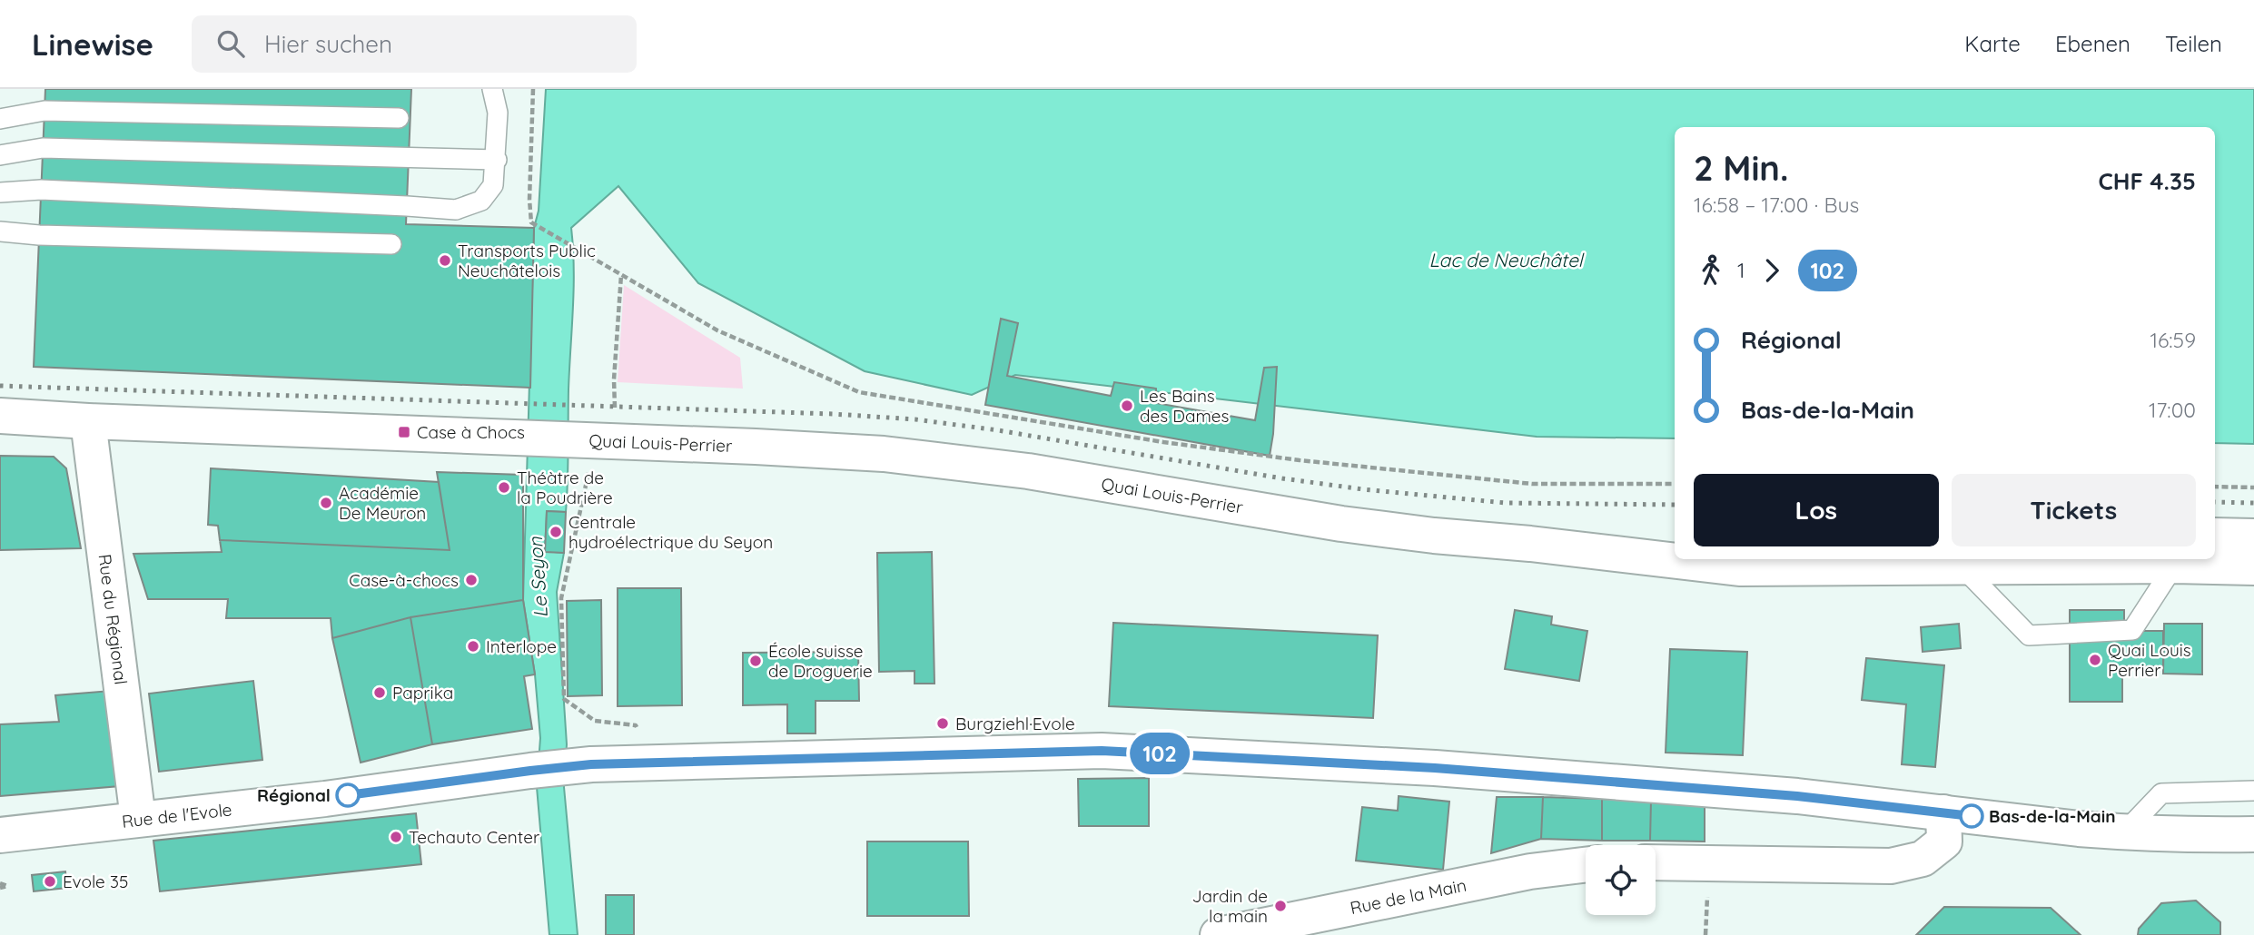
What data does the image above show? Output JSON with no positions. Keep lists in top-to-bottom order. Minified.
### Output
{"streets":{"street":["Quai Louis-Perrier","Rue du Régional","Rue de l'Evole","Rue de la Main"]},"crossings":[["Quai Louis-Perrier","Rue du Régional"],["Rue du Régional","Rue de l'Evole"]],"water":["Lac de Neuchâtel","Le Seyon"],"places":{"other":["Transports Public Neuchâtelois","Les Bains des Dames","Théàtre de la Poudrière","Académie De Meuron","Centrale hydroélectrique du Seyon","Case-à-chocs","Interlope","Quai Louis Perrier","École suisse de Droguerie","Paprika","Burgziehl·Evole","Régional","Bas-de-la-Main","Techauto Center","Evole 35","Jardin de la main"],"transit":["Case à Chocs"]},"lines":["bus line 102"],"page":{"header":"Linewise","search":"Hier suchen","nav":["Karte","Ebenen","Teilen"],"on_map":"102","heading":["2 Min.","16:58 – 17:00 · Bus","CHF 4.35"],"legs":["1","102"],"list":[{"name":"Régional","value":"16:59"},{"name":"Bas-de-la-Main","value":"17:00"}],"buttons":["Los","Tickets"]}}
